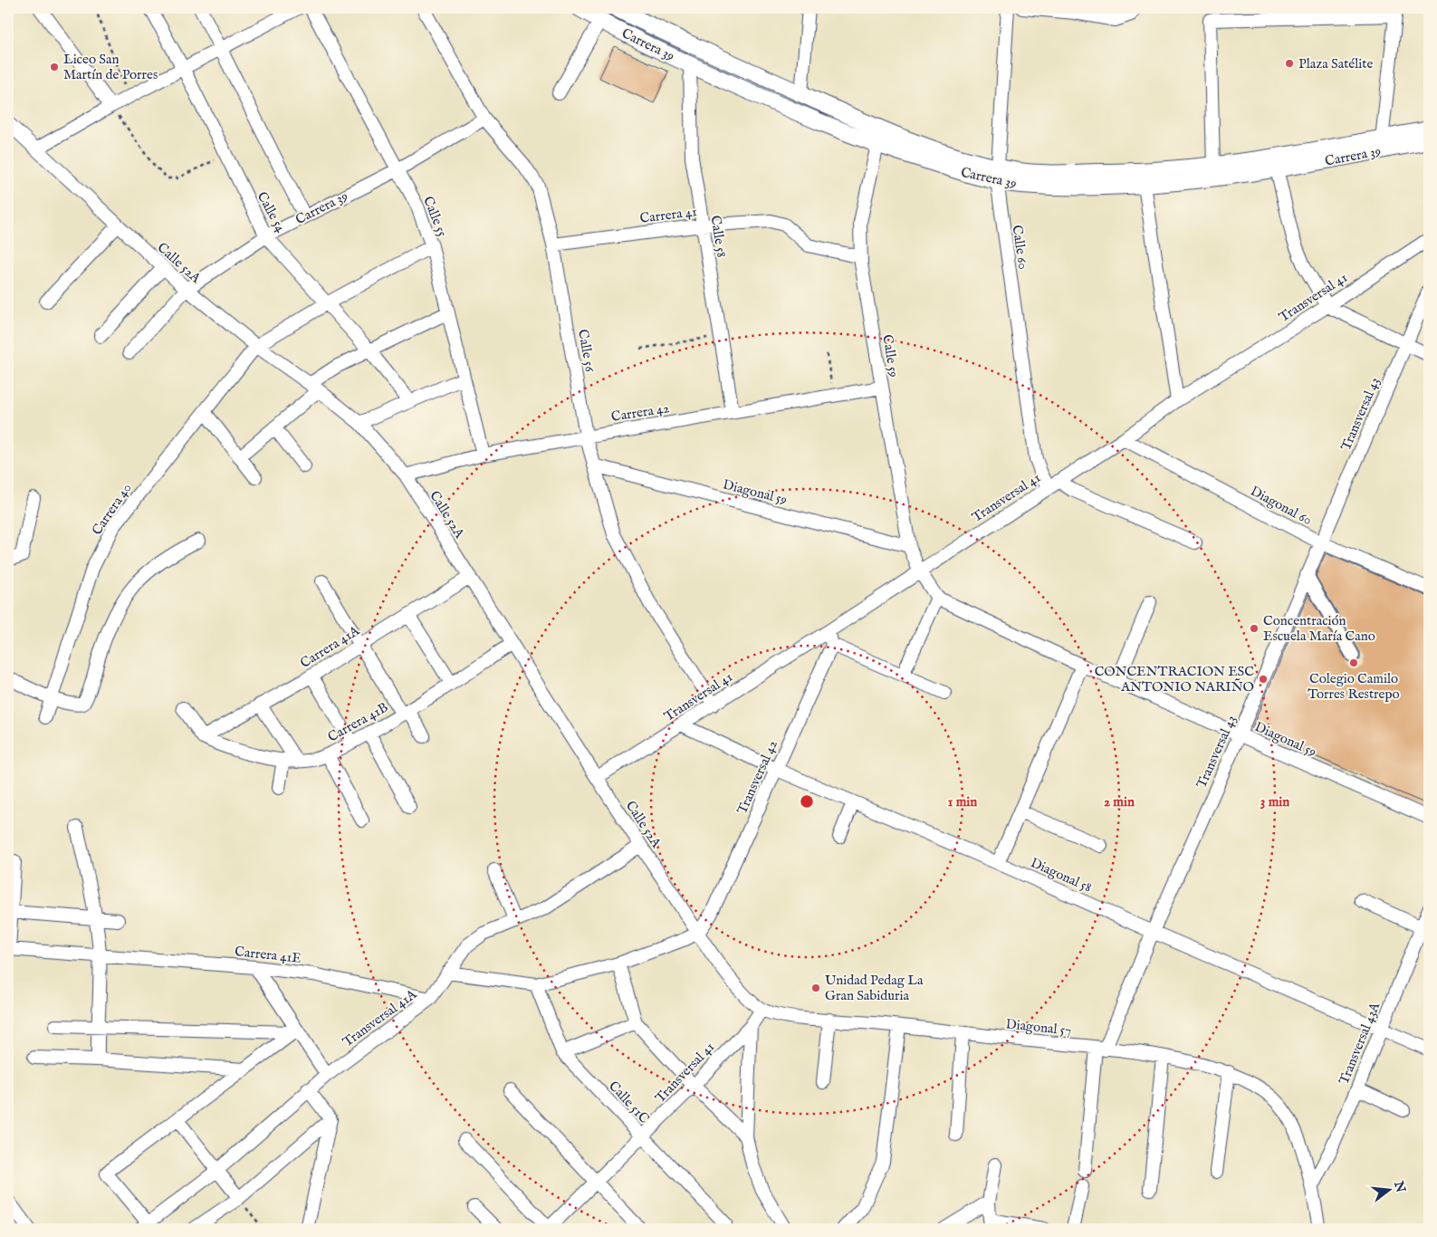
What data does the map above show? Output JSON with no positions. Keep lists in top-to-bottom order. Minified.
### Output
{"streets":{"main road":["Carrera 39"],"street":["Calle 54","Carrera 41","Calle 55","Calle 58","Calle 60","Calle 52A","Transversal 41","Calle 56","Calle 59","Carrera 42","Transversal 43","Diagonal 59","Diagonal 60","Carrera 40","Carrera 41A","Carrera 41B","Transversal 42","Diagonal 58","Carrera 41E","Transversal 41A","Diagonal 57","Transversal 43A","Calle 51C"]},"crossings":[["Carrera 39","Calle 54"],["Carrera 39","Calle 55"],["Carrera 39","Calle 58"],["Carrera 39","Calle 60"],["Carrera 39","Calle 52A"],["Carrera 39","Calle 56"],["Carrera 39","Calle 59"],["Carrera 41","Calle 58"],["Carrera 41","Calle 56"],["Carrera 41","Calle 59"],["Calle 55","Carrera 42"],["Calle 58","Carrera 42"],["Calle 60","Transversal 41"],["Calle 52A","Transversal 41"],["Calle 52A","Carrera 42"],["Calle 52A","Carrera 40"],["Calle 52A","Carrera 41A"],["Calle 52A","Carrera 41B"],["Calle 52A","Transversal 42"],["Calle 52A","Transversal 41A"],["Calle 52A","Diagonal 57"],["Transversal 41","Calle 56"],["Transversal 41","Calle 59"],["Transversal 41","Diagonal 60"],["Transversal 41","Diagonal 58"],["Transversal 41","Diagonal 57"],["Transversal 41","Calle 51C"],["Calle 56","Carrera 42"],["Calle 56","Diagonal 59"],["Calle 59","Carrera 42"],["Calle 59","Diagonal 59"],["Transversal 43","Diagonal 59"],["Transversal 43","Diagonal 60"],["Transversal 43","Diagonal 58"],["Transversal 43","Diagonal 57"],["Carrera 41A","Carrera 41B"],["Transversal 42","Diagonal 58"],["Diagonal 58","Transversal 43A"],["Carrera 41E","Transversal 41A"],["Diagonal 57","Transversal 43A"]],"places":["Plaza Satélite","Liceo San Martín de Porres","Concentración Escuela María Cano","Colegio Camilo Torres Restrepo","CONCENTRACION ESC ANTONIO NARIÑO","Unidad Pedag La Gran Sabiduria"],"north":"right","rings":["1 min","2 min","3 min"]}
